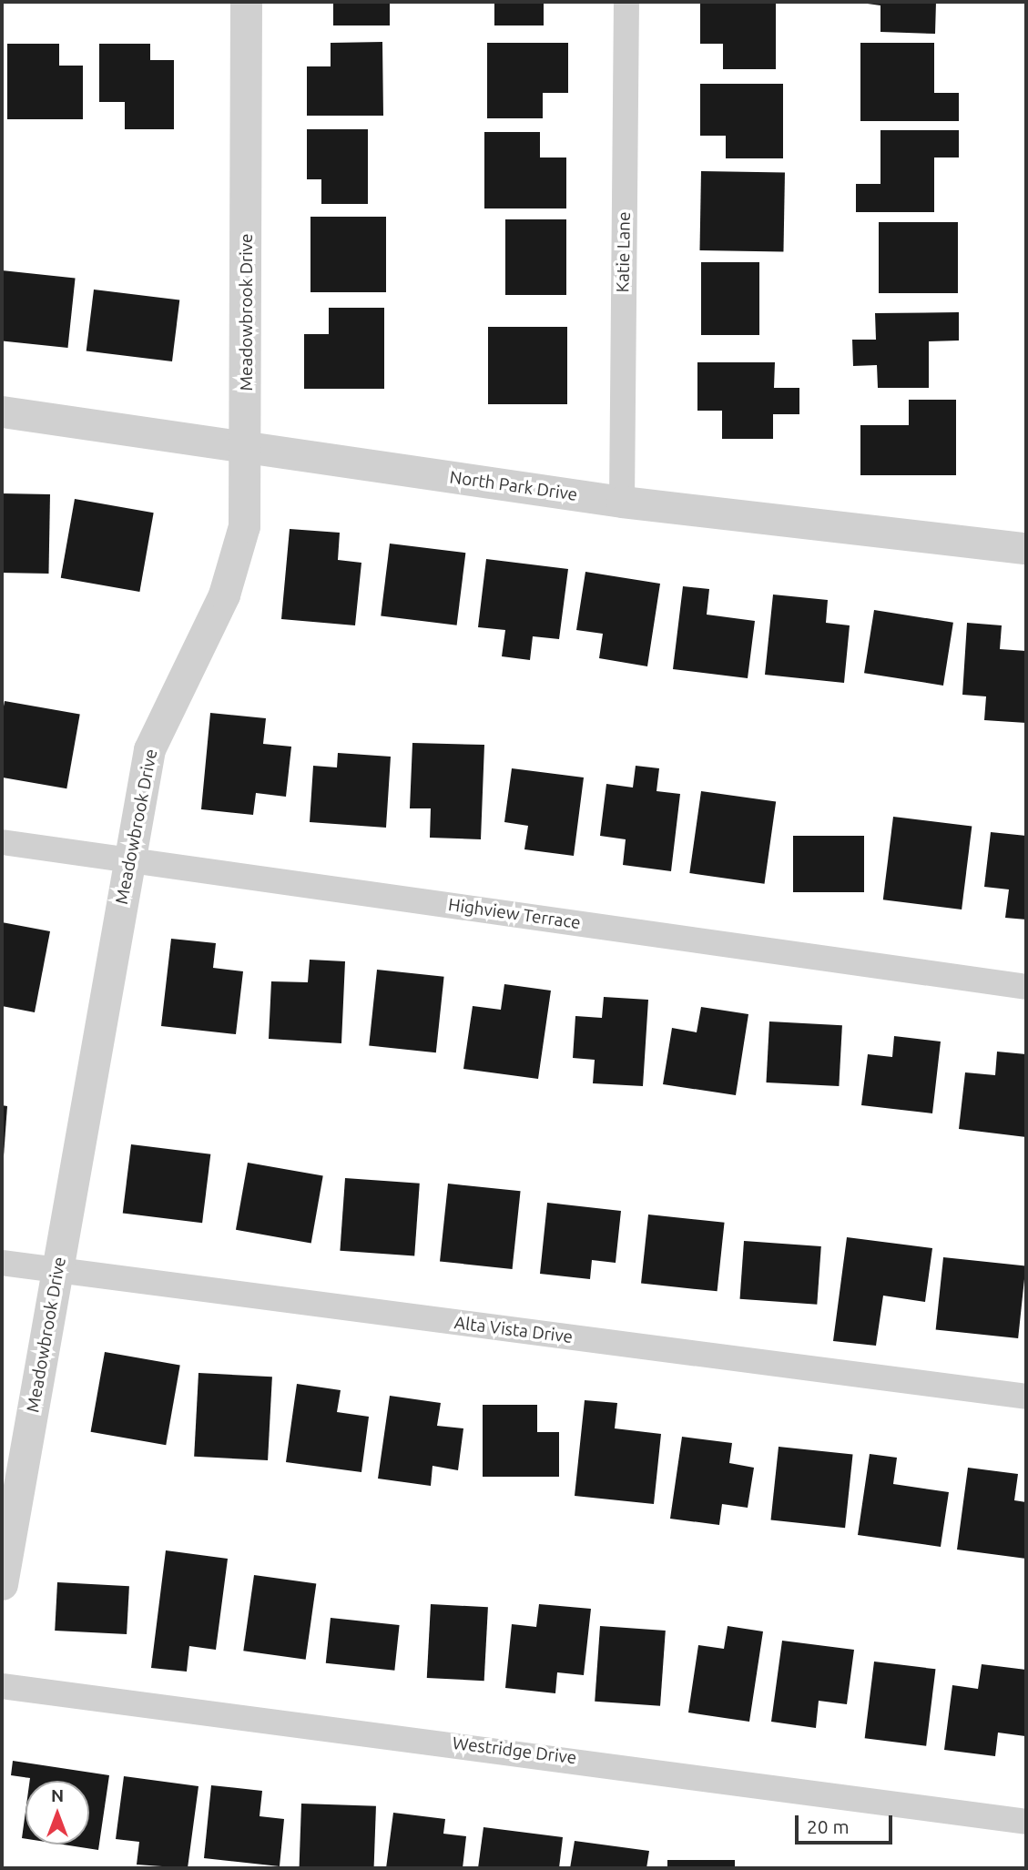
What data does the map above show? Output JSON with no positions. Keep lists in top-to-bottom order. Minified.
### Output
{"streets":{"street":["Katie Lane","Meadowbrook Drive","North Park Drive","Highview Terrace","Alta Vista Drive","Westridge Drive"]},"crossings":[["Katie Lane","North Park Drive"],["Meadowbrook Drive","North Park Drive"],["Meadowbrook Drive","Highview Terrace"],["Meadowbrook Drive","Alta Vista Drive"]],"scale_bar":"20 m","north":"top"}
